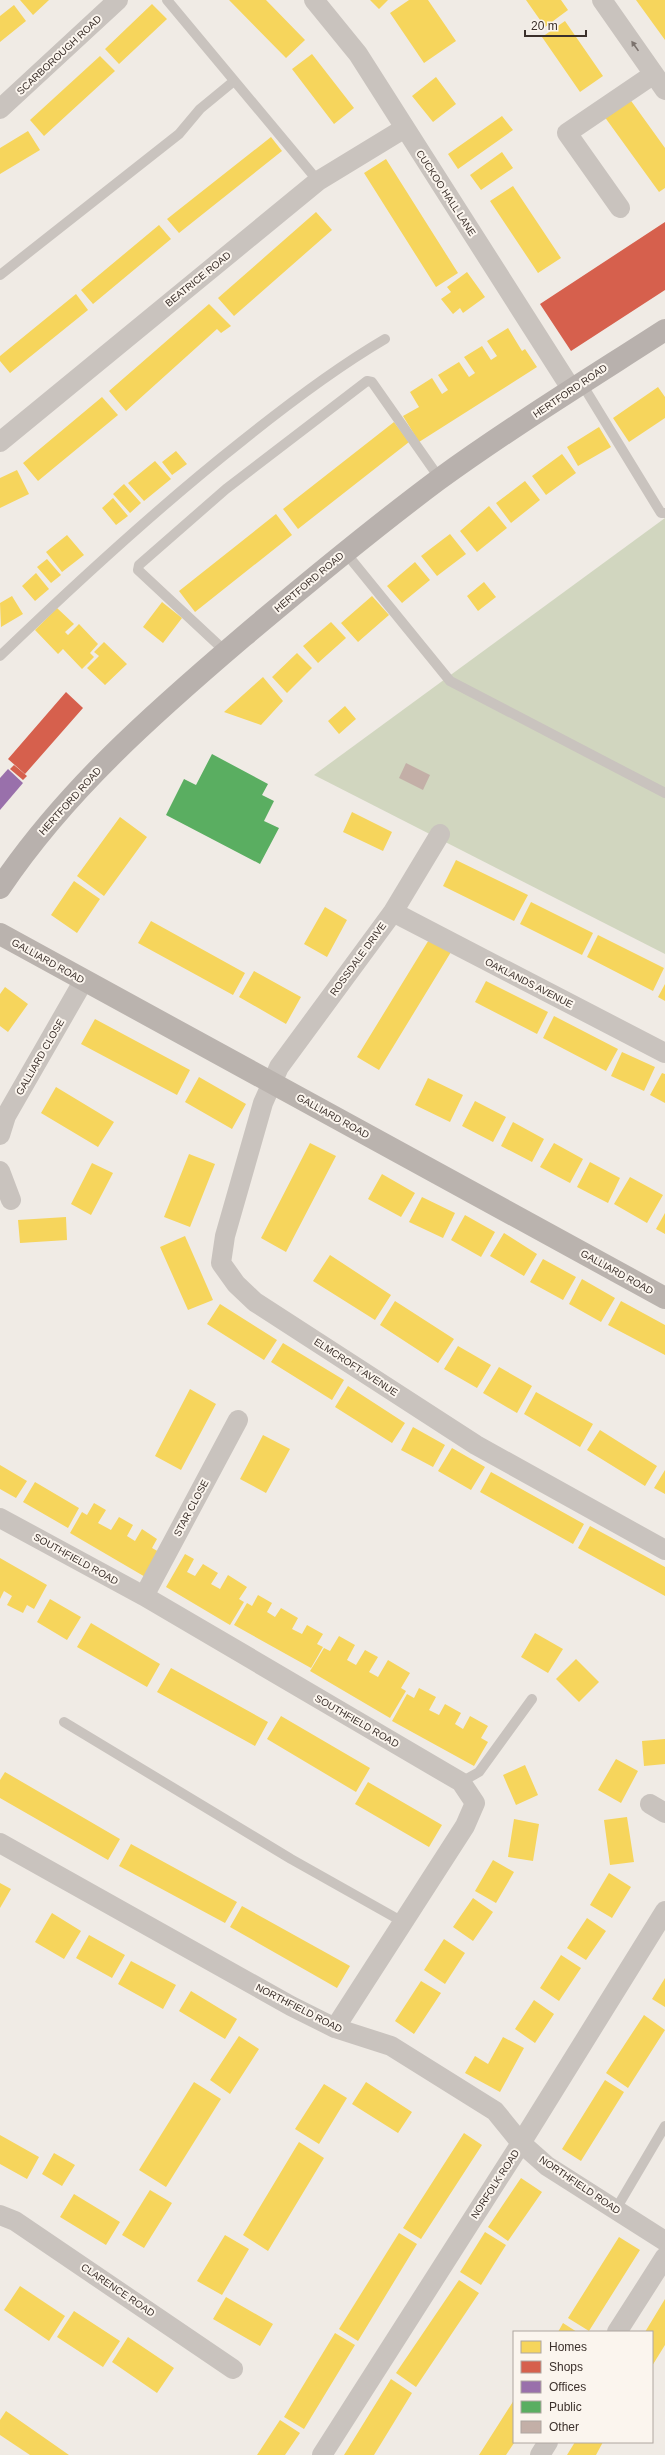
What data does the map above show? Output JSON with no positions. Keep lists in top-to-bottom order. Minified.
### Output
{"streets":{"main road":["HERTFORD ROAD"],"street":["SCARBOROUGH ROAD","CUCKOO HALL LANE","BEATRICE ROAD","ROSSDALE DRIVE","GALLIARD ROAD","OAKLANDS AVENUE","GALLIARD CLOSE","ELMCROFT AVENUE","STAR CLOSE","SOUTHFIELD ROAD","NORTHFIELD ROAD","NORFOLK ROAD","CLARENCE ROAD"]},"crossings":[["CUCKOO HALL LANE","BEATRICE ROAD"],["CUCKOO HALL LANE","HERTFORD ROAD"],["ROSSDALE DRIVE","GALLIARD ROAD"],["ROSSDALE DRIVE","OAKLANDS AVENUE"],["ROSSDALE DRIVE","ELMCROFT AVENUE"],["GALLIARD ROAD","GALLIARD CLOSE"],["GALLIARD ROAD","ELMCROFT AVENUE"],["STAR CLOSE","SOUTHFIELD ROAD"],["SOUTHFIELD ROAD","NORTHFIELD ROAD"],["NORTHFIELD ROAD","NORFOLK ROAD"]],"legend":["Homes","Shops","Offices","Public","Other"],"scale_bar":"20 m"}
